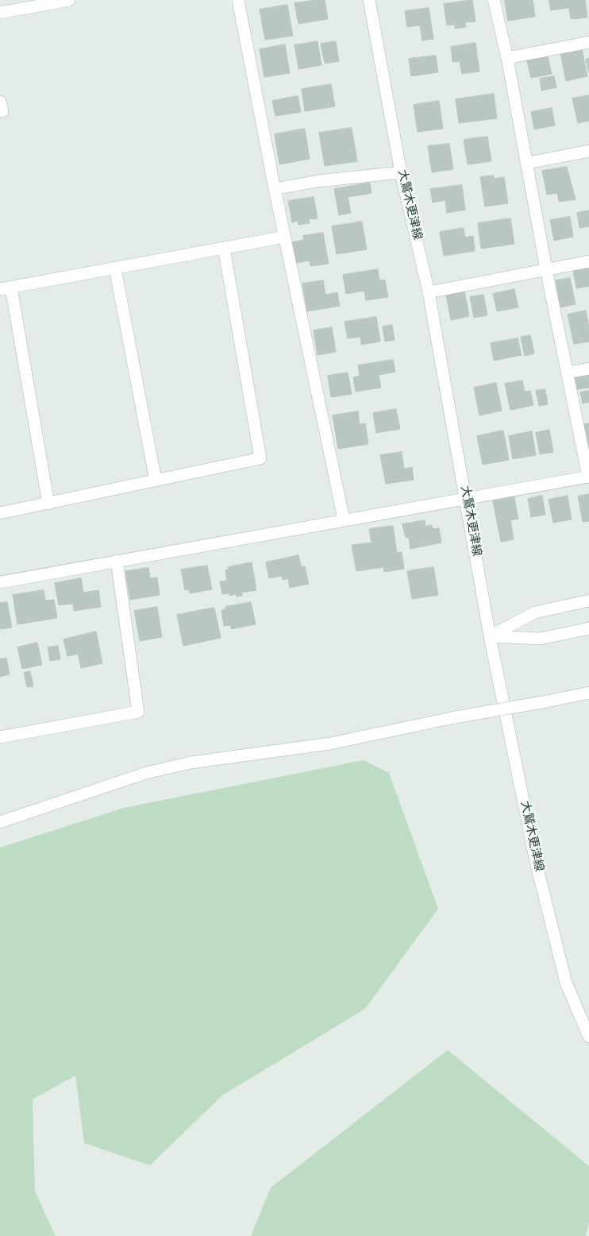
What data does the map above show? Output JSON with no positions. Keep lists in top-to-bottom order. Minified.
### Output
{"streets":{"street":["大鷲木更津線"]}}
